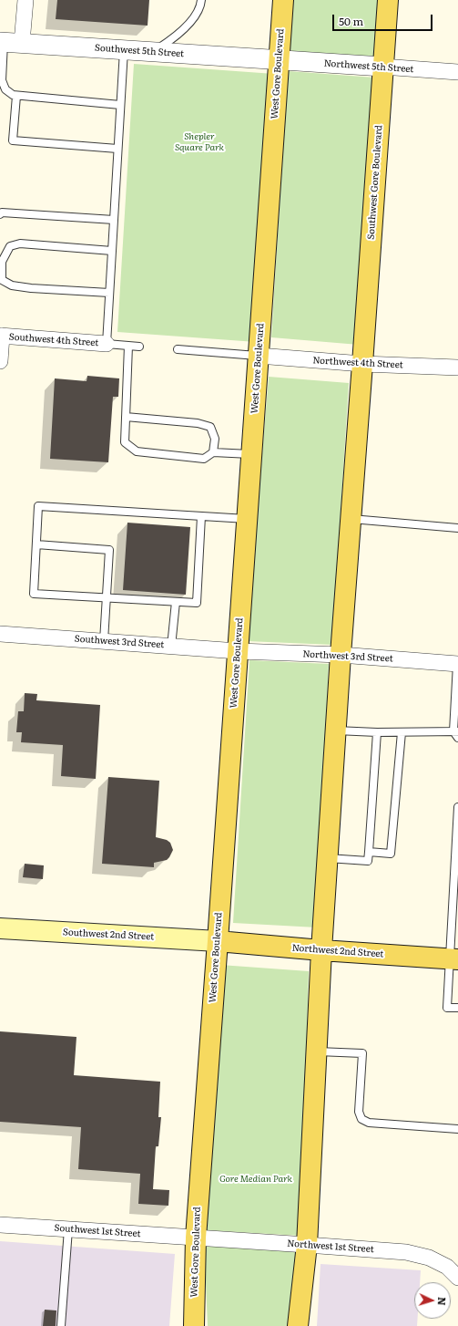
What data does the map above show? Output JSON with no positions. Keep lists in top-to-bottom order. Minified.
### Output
{"streets":{"main road":["West Gore Boulevard","Southwest Gore Boulevard","Southwest 2nd Street","Northwest 2nd Street"],"street":["Southwest 5th Street","Northwest 5th Street","Southwest 4th Street","Northwest 4th Street","Southwest 3rd Street","Northwest 3rd Street","Southwest 1st Street","Northwest 1st Street"]},"crossings":[["Southwest 5th Street","Northwest 5th Street"],["Southwest 5th Street","West Gore Boulevard"],["Northwest 5th Street","West Gore Boulevard"],["Northwest 5th Street","Southwest Gore Boulevard"],["West Gore Boulevard","Northwest 4th Street"],["West Gore Boulevard","Southwest 3rd Street"],["West Gore Boulevard","Northwest 3rd Street"],["West Gore Boulevard","Southwest 2nd Street"],["West Gore Boulevard","Northwest 2nd Street"],["West Gore Boulevard","Southwest 1st Street"],["West Gore Boulevard","Northwest 1st Street"],["Southwest Gore Boulevard","Northwest 4th Street"],["Southwest 3rd Street","Northwest 3rd Street"],["Southwest 2nd Street","Northwest 2nd Street"],["Southwest 1st Street","Northwest 1st Street"]],"parks":["Shepler Square Park","Gore Median Park"],"scale_bar":"50 m","north":"right"}
